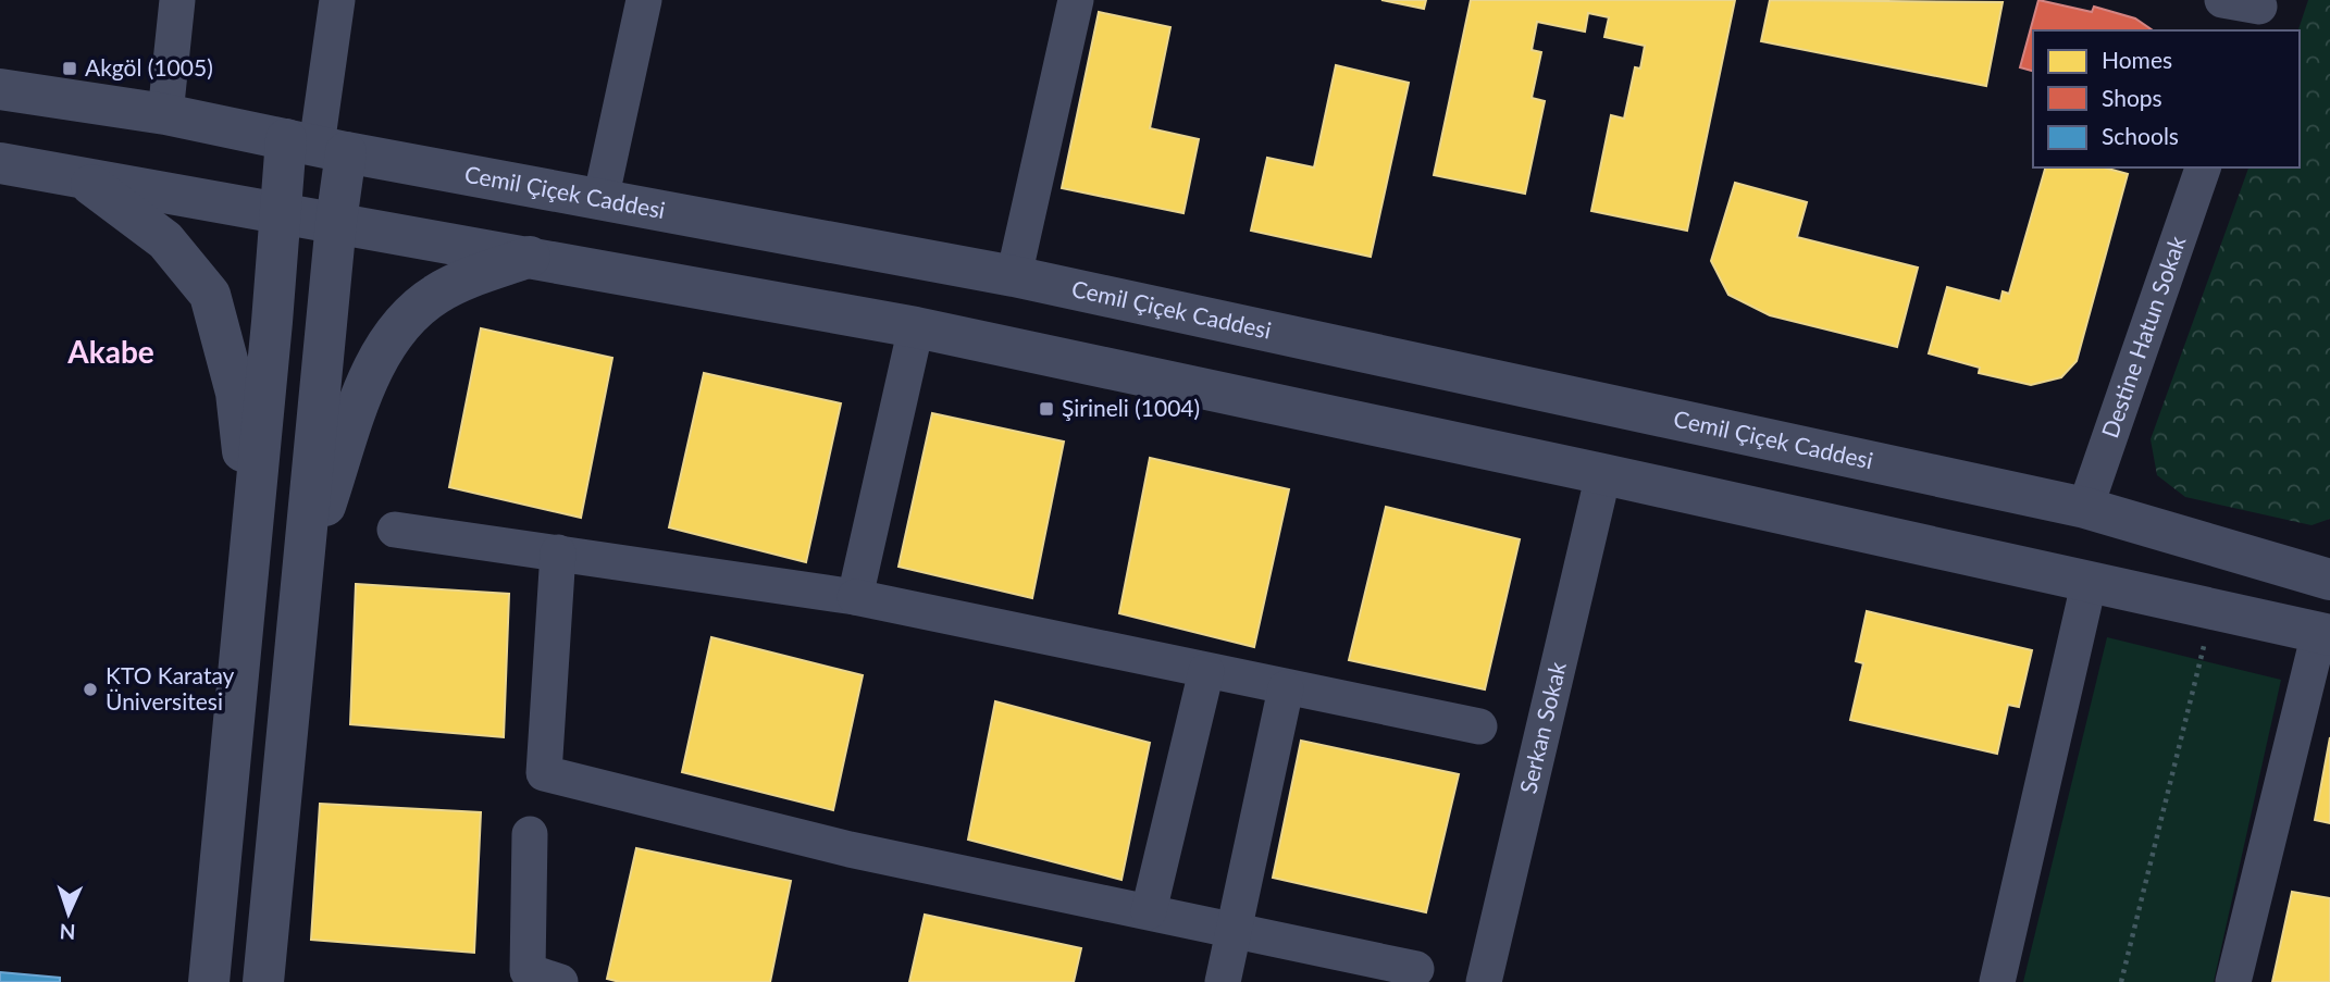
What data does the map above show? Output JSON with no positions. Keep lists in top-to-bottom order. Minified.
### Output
{"streets":{"street":["Cemil Çiçek Caddesi","Destine Hatun Sokak","Serkan Sokak"]},"crossings":[["Cemil Çiçek Caddesi","Destine Hatun Sokak"]],"districts":["Akabe"],"places":{"transit":["Akgöl (1005)","Şirineli (1004)"],"other":["KTO Karatay Üniversitesi"]},"legend":["Homes","Shops","Schools"],"north":"bottom"}
